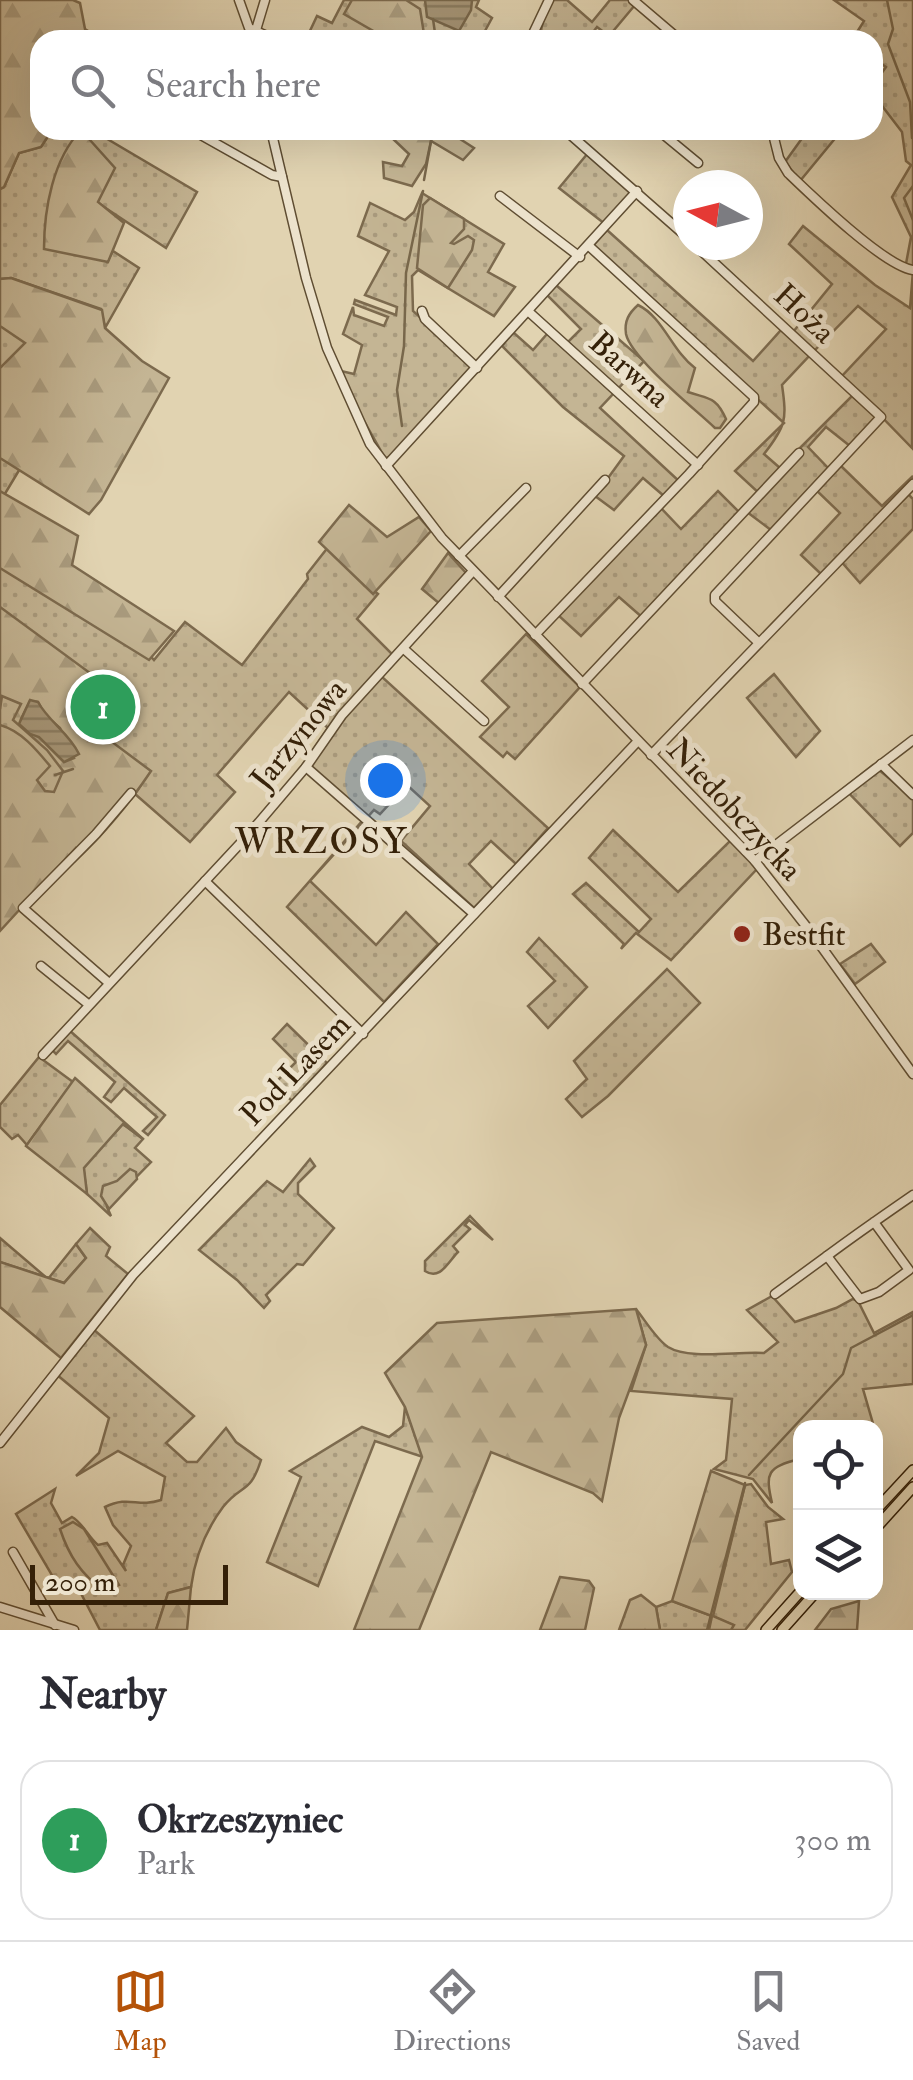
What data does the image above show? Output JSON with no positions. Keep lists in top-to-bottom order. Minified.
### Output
{"streets":{"street":["Hoża","Barwna","Jarzynowa","Niedobczycka","Pod Lasem"]},"crossings":[["Jarzynowa","Niedobczycka"],["Niedobczycka","Pod Lasem"]],"districts":["WRZOSY"],"places":["Bestfit"],"scale_bar":"200 m","north":"left","page":{"search":"Search here","pins":"1","scale":"200 m","heading":"Nearby","list":[{"mark":"1","name":"Okrzeszyniec","note":"Park","value":"300 m"}],"nav":["Map","Directions","Saved"]}}
